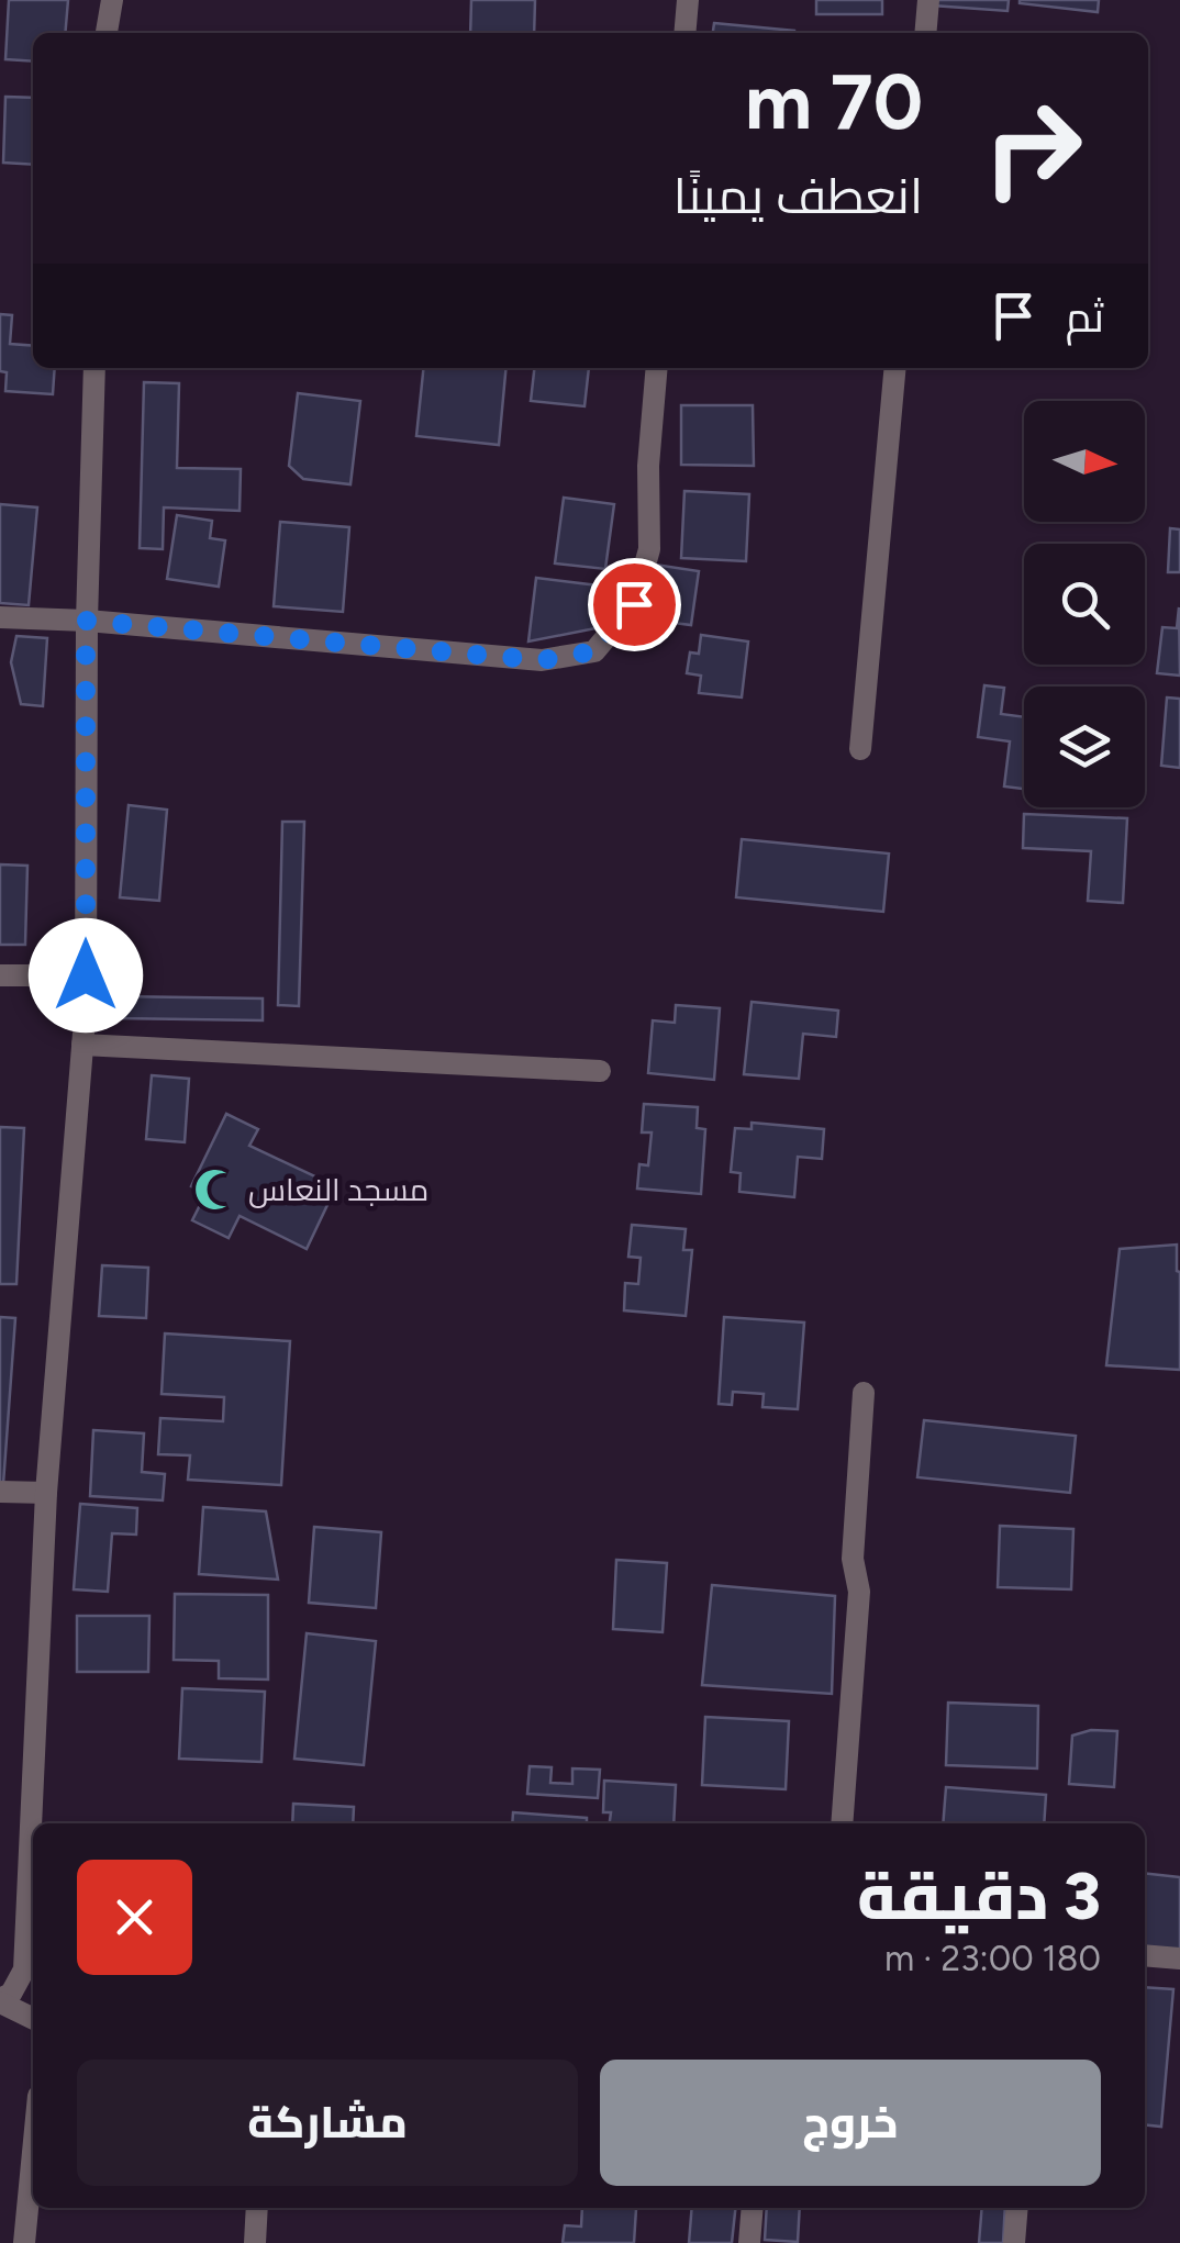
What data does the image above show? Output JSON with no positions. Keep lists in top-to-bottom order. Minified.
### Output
{"places":{"mosque":["مسجد النعاس"]},"north":"right","page":{"turn":["70 m","انعطف يمينًا"],"then":"ثم","heading":["3 دقيقة","180 m · 23:00"],"buttons":["خروج","مشاركة"]}}
